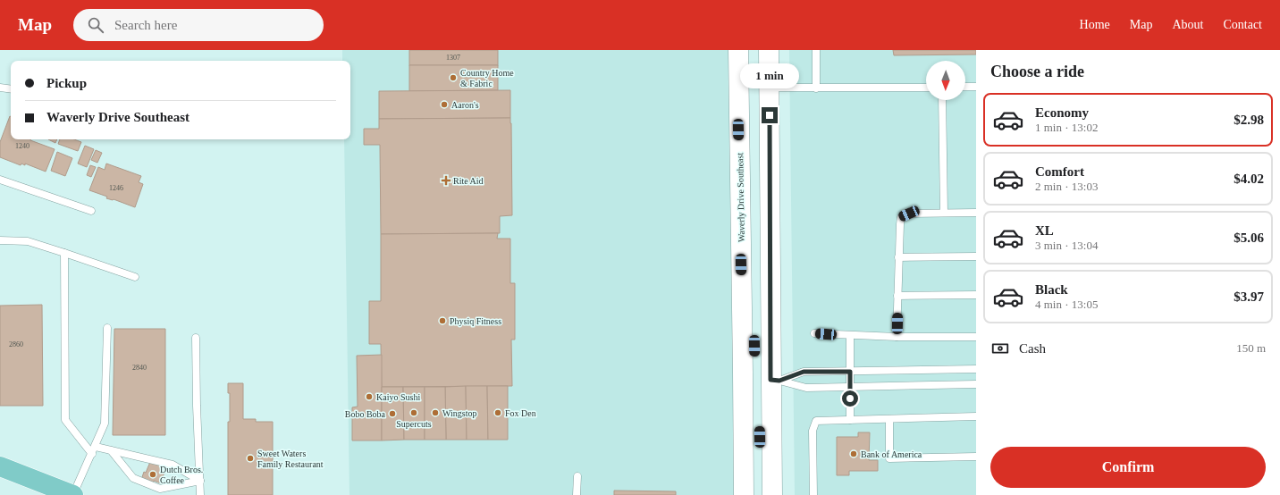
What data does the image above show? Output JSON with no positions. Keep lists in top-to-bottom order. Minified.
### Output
{"streets":{"main road":["Waverly Drive Southeast"]},"places":{"other":["Country Home & Fabric","Aaron's","Physiq Fitness","Kaiyo Sushi","Supercuts","Wingstop","Fox Den","Bobo Boba","Bank of America","Sweet Waters Family Restaurant","Dutch Bros. Coffee"],"health":["Rite Aid"]},"house_numbers":["1307","1240","1246","2860","2840"],"north":"bottom","page":{"header":"Map","search":"Search here","nav":["Home","Map","About","Contact"],"heading":"Choose a ride","banner":["Pickup","Waverly Drive Southeast"],"bubble":"1 min","list":[{"name":"Economy","note":"1 min · 13:02","value":"$2.98"},{"name":"Comfort","note":"2 min · 13:03","value":"$4.02"},{"name":"XL","note":"3 min · 13:04","value":"$5.06"},{"name":"Black","note":"4 min · 13:05","value":"$3.97"}],"pay":["Cash","150 m"],"buttons":"Confirm"}}
